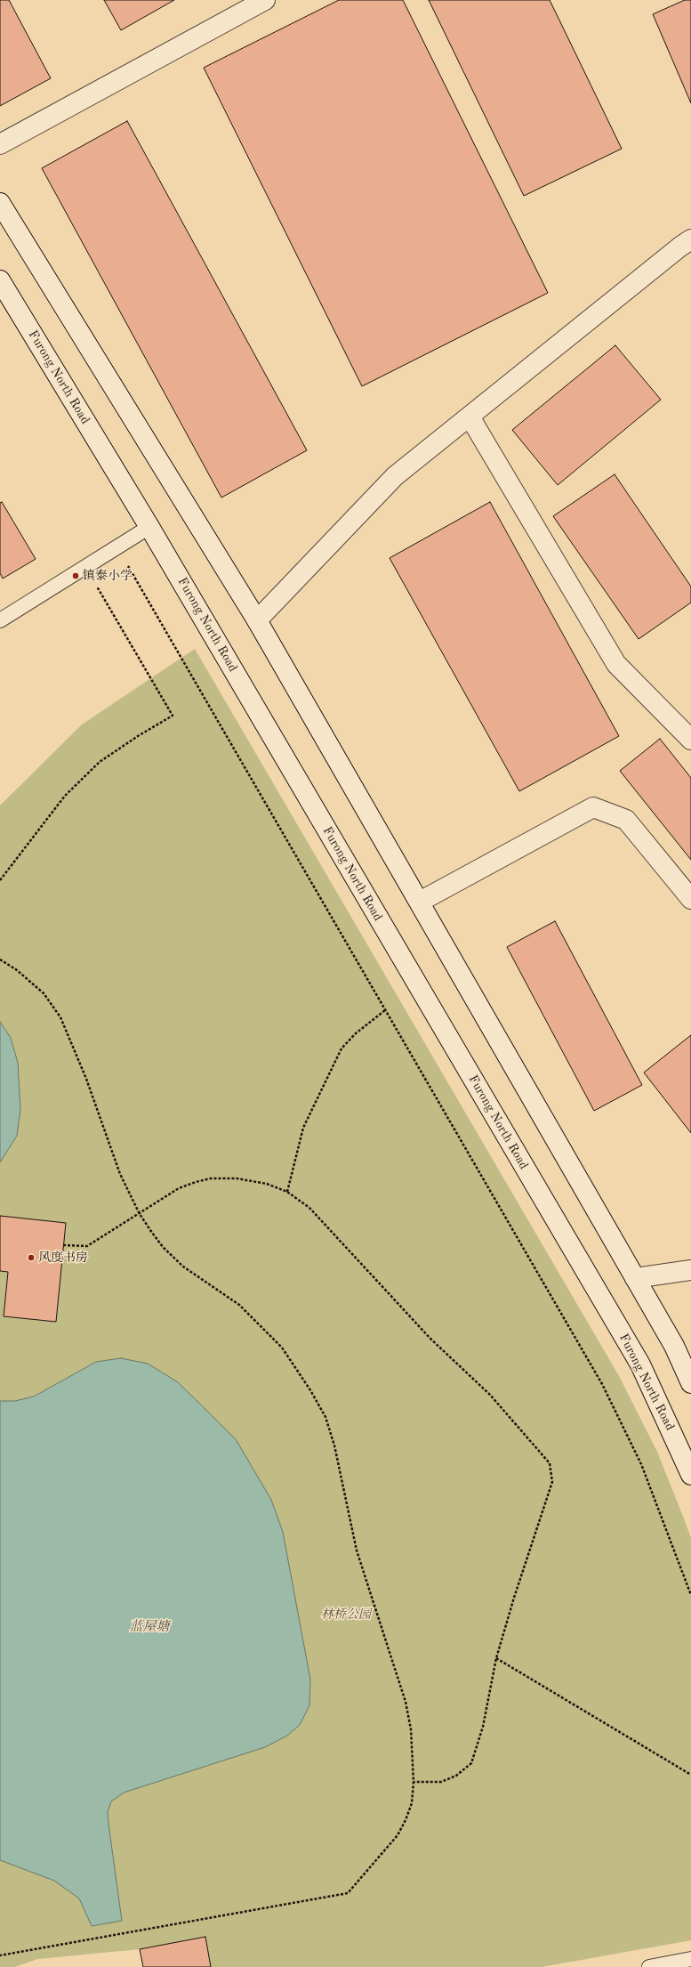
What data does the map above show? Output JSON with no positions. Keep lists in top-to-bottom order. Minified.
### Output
{"streets":{"main road":["Furong North Road"]},"water":["蓝屋塘"],"parks":["林桥公园"],"places":["镇泰小学","风度书房"]}
